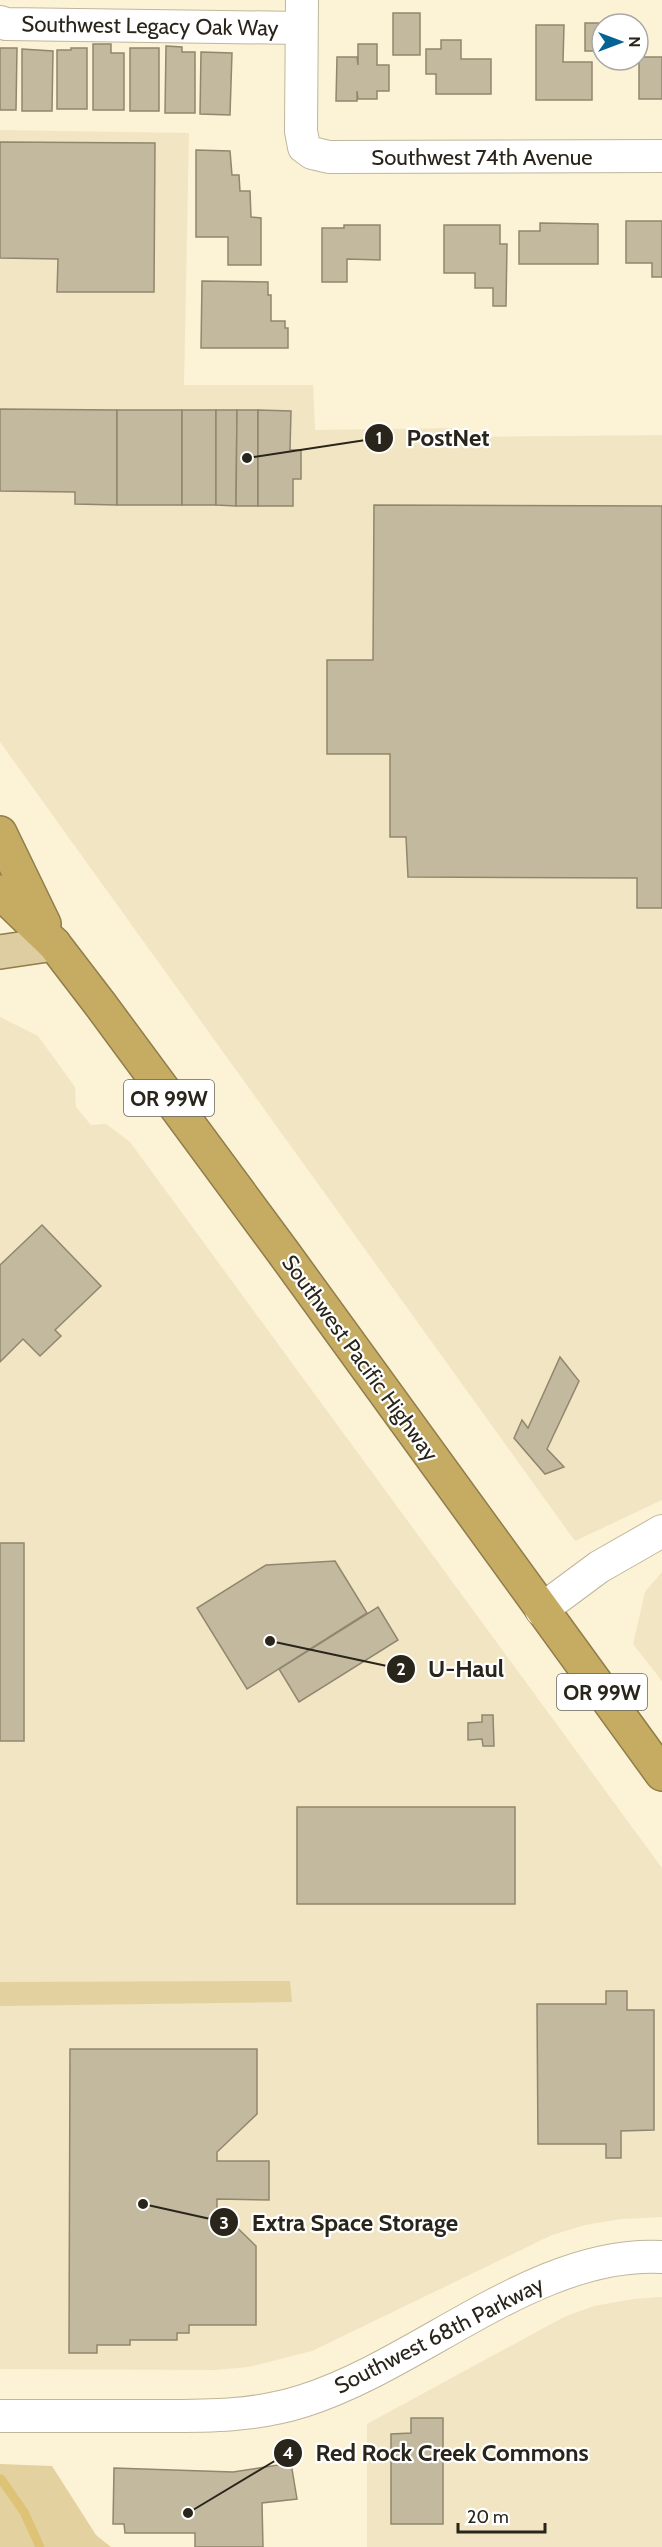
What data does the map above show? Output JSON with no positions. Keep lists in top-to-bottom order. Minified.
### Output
{"streets":{"highway":["OR 99W","Southwest Pacific Highway"],"street":["Southwest Legacy Oak Way","Southwest 74th Avenue","Southwest 68th Parkway"]},"crossings":[["Southwest Legacy Oak Way","Southwest 74th Avenue"]],"places":["PostNet","U-Haul","Extra Space Storage","Red Rock Creek Commons"],"scale_bar":"20 m","north":"right"}
